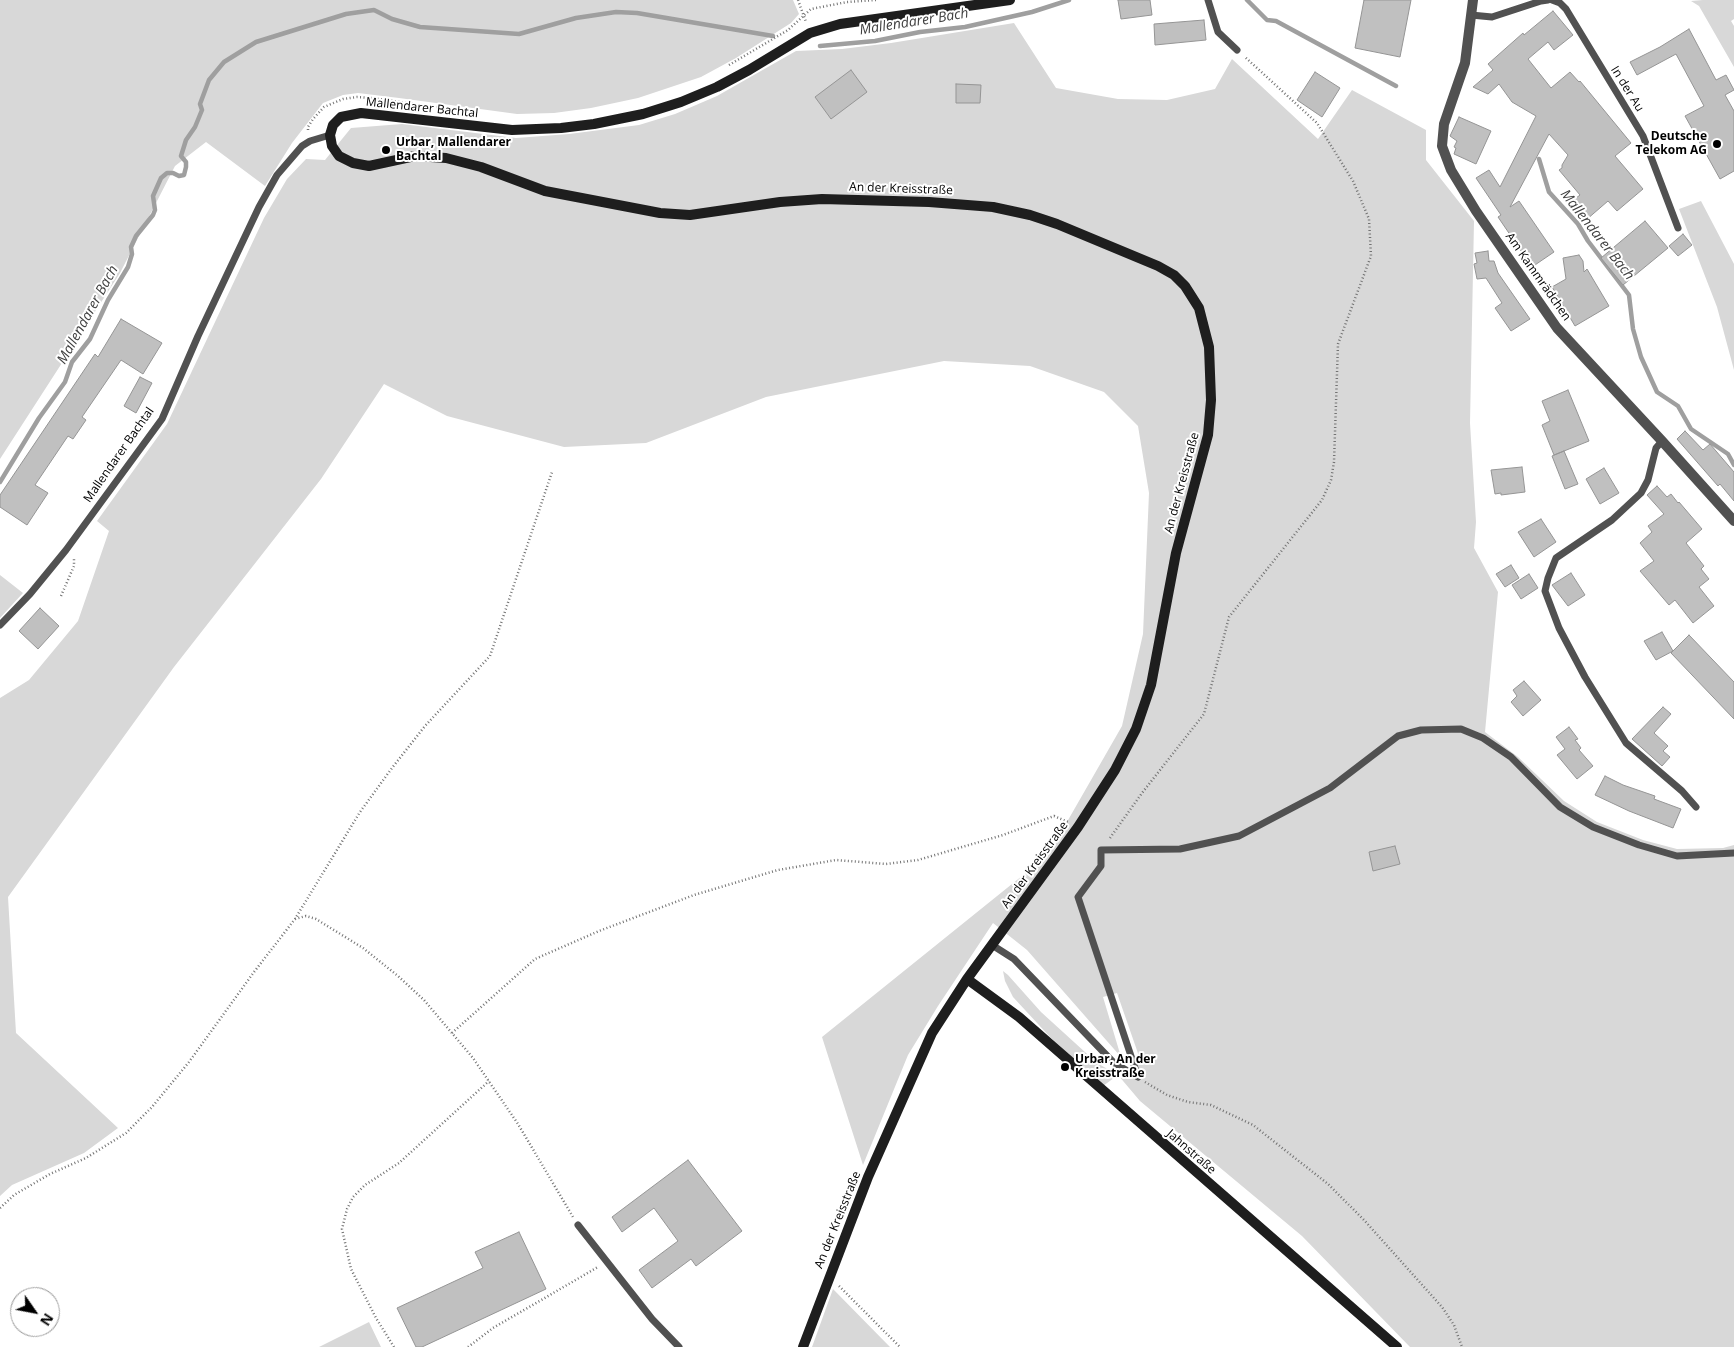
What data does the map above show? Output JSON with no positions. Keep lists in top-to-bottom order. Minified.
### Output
{"streets":{"street":["Mallendarer Bachtal","An der Kreisstraße","Am Kammrädchen","Jahnstraße"],"lane":["In der Au"]},"crossings":[["Mallendarer Bachtal","An der Kreisstraße"],["An der Kreisstraße","Jahnstraße"]],"water":["Mallendarer Bach"],"places":["Deutsche Telekom AG","Urbar, Mallendarer Bachtal","Urbar, An der Kreisstraße"],"north":"bottom right"}
